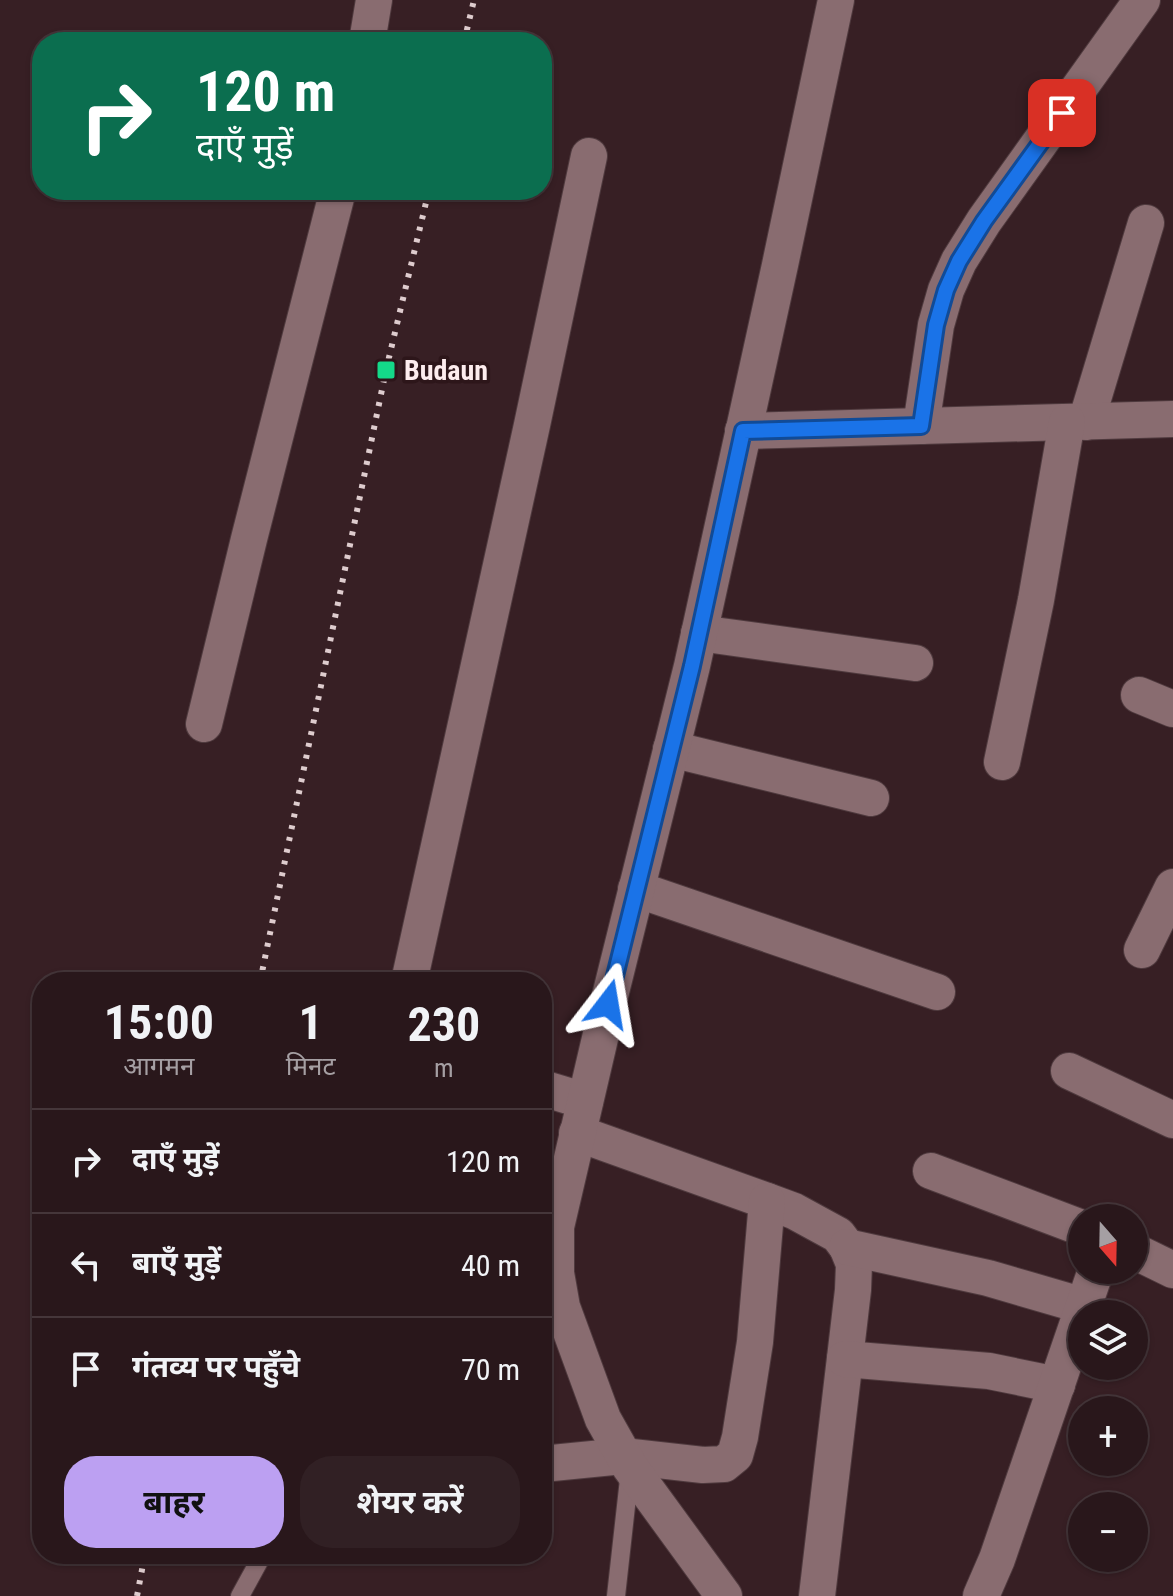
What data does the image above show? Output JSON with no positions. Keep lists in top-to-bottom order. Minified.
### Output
{"places":{"transit":["Budaun"]},"north":"bottom","page":{"turn":["120 m","दाएँ मुड़ें"],"eta":["15:00","आगमन","1","मिनट","230","m"],"list":[{"name":"दाएँ मुड़ें","value":"120 m"},{"name":"बाएँ मुड़ें","value":"40 m"},{"name":"गंतव्य पर पहुँचे","value":"70 m"}],"map_buttons":["+","−"],"buttons":["बाहर","शेयर करें"]}}
